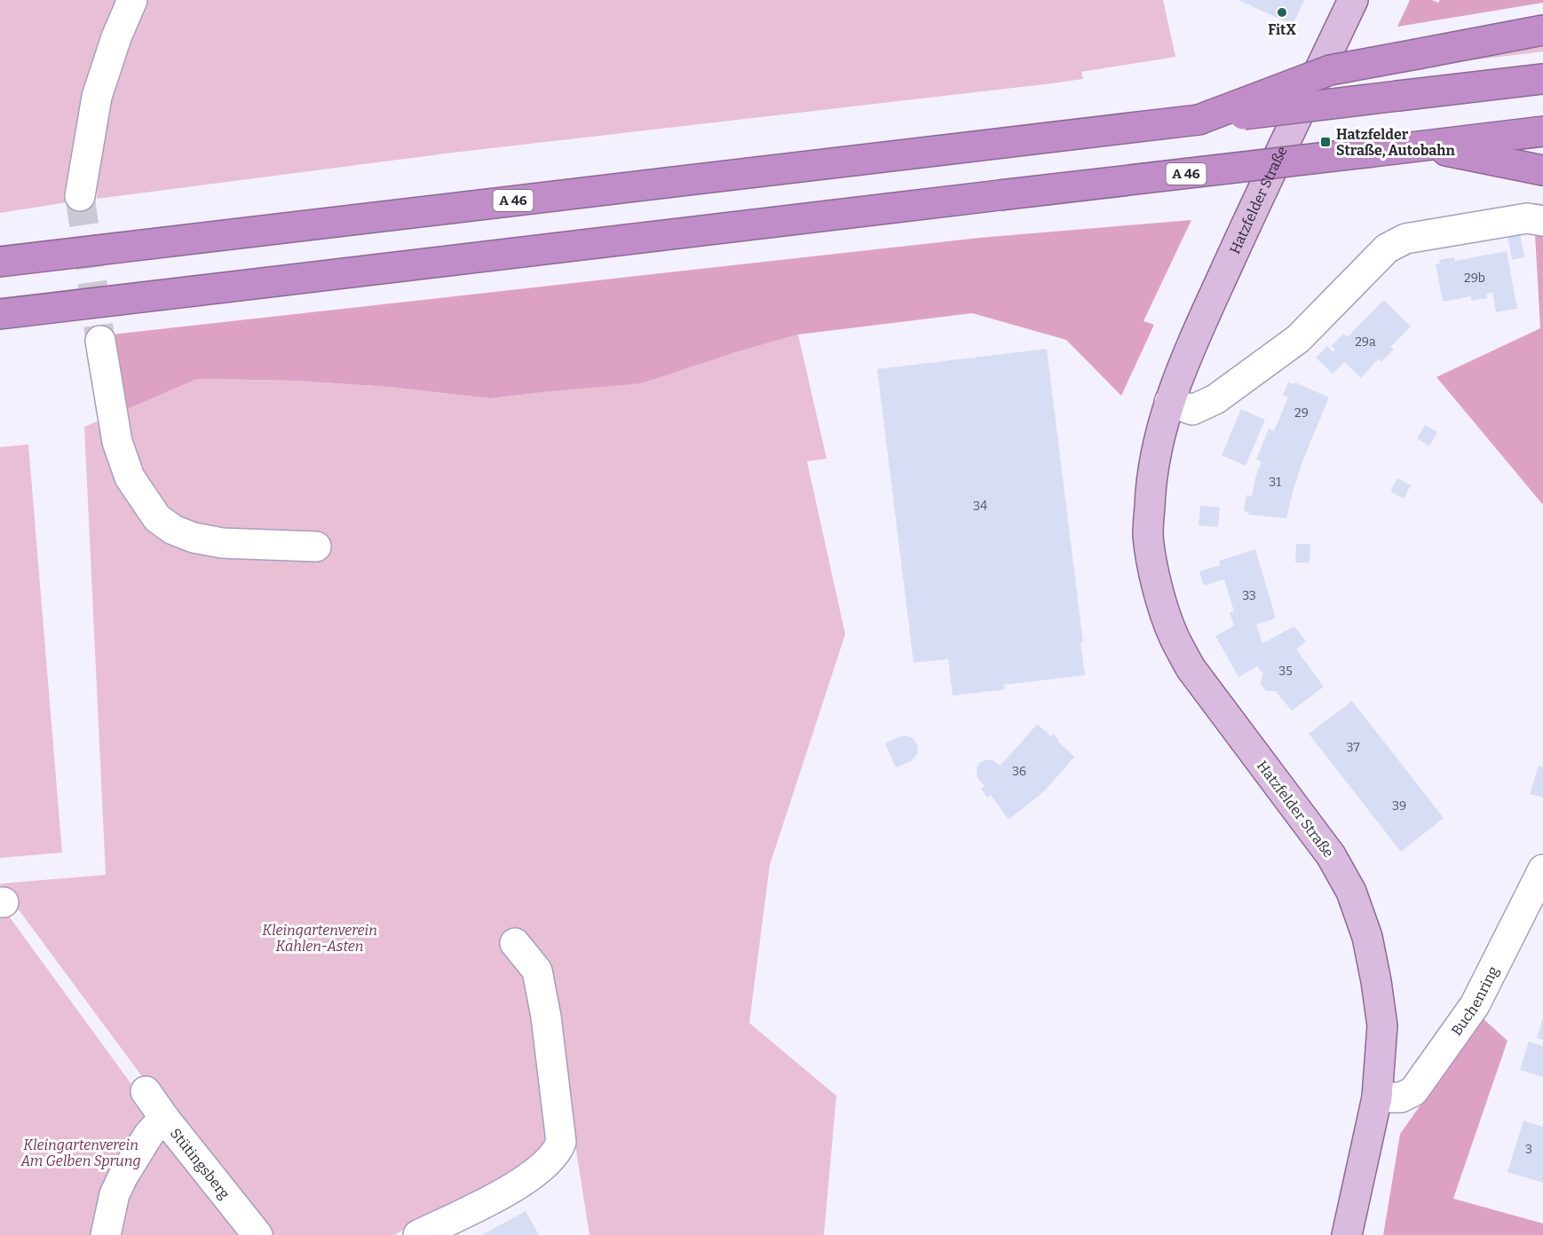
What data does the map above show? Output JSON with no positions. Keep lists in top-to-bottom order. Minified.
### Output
{"streets":{"highway":["A 46"],"main road":["Hatzfelder Straße"],"street":["Buchenring","Stütingsberg"]},"crossings":[["Hatzfelder Straße","Buchenring"]],"parks":["Kleingartenverein Kahlen-Asten","Kleingartenverein Am Gelben Sprung"],"places":{"other":["FitX"],"transit":["Hatzfelder Straße, Autobahn"]},"house_numbers":["29b","29a","29","31","34","33","35","37","36","39","3"]}
